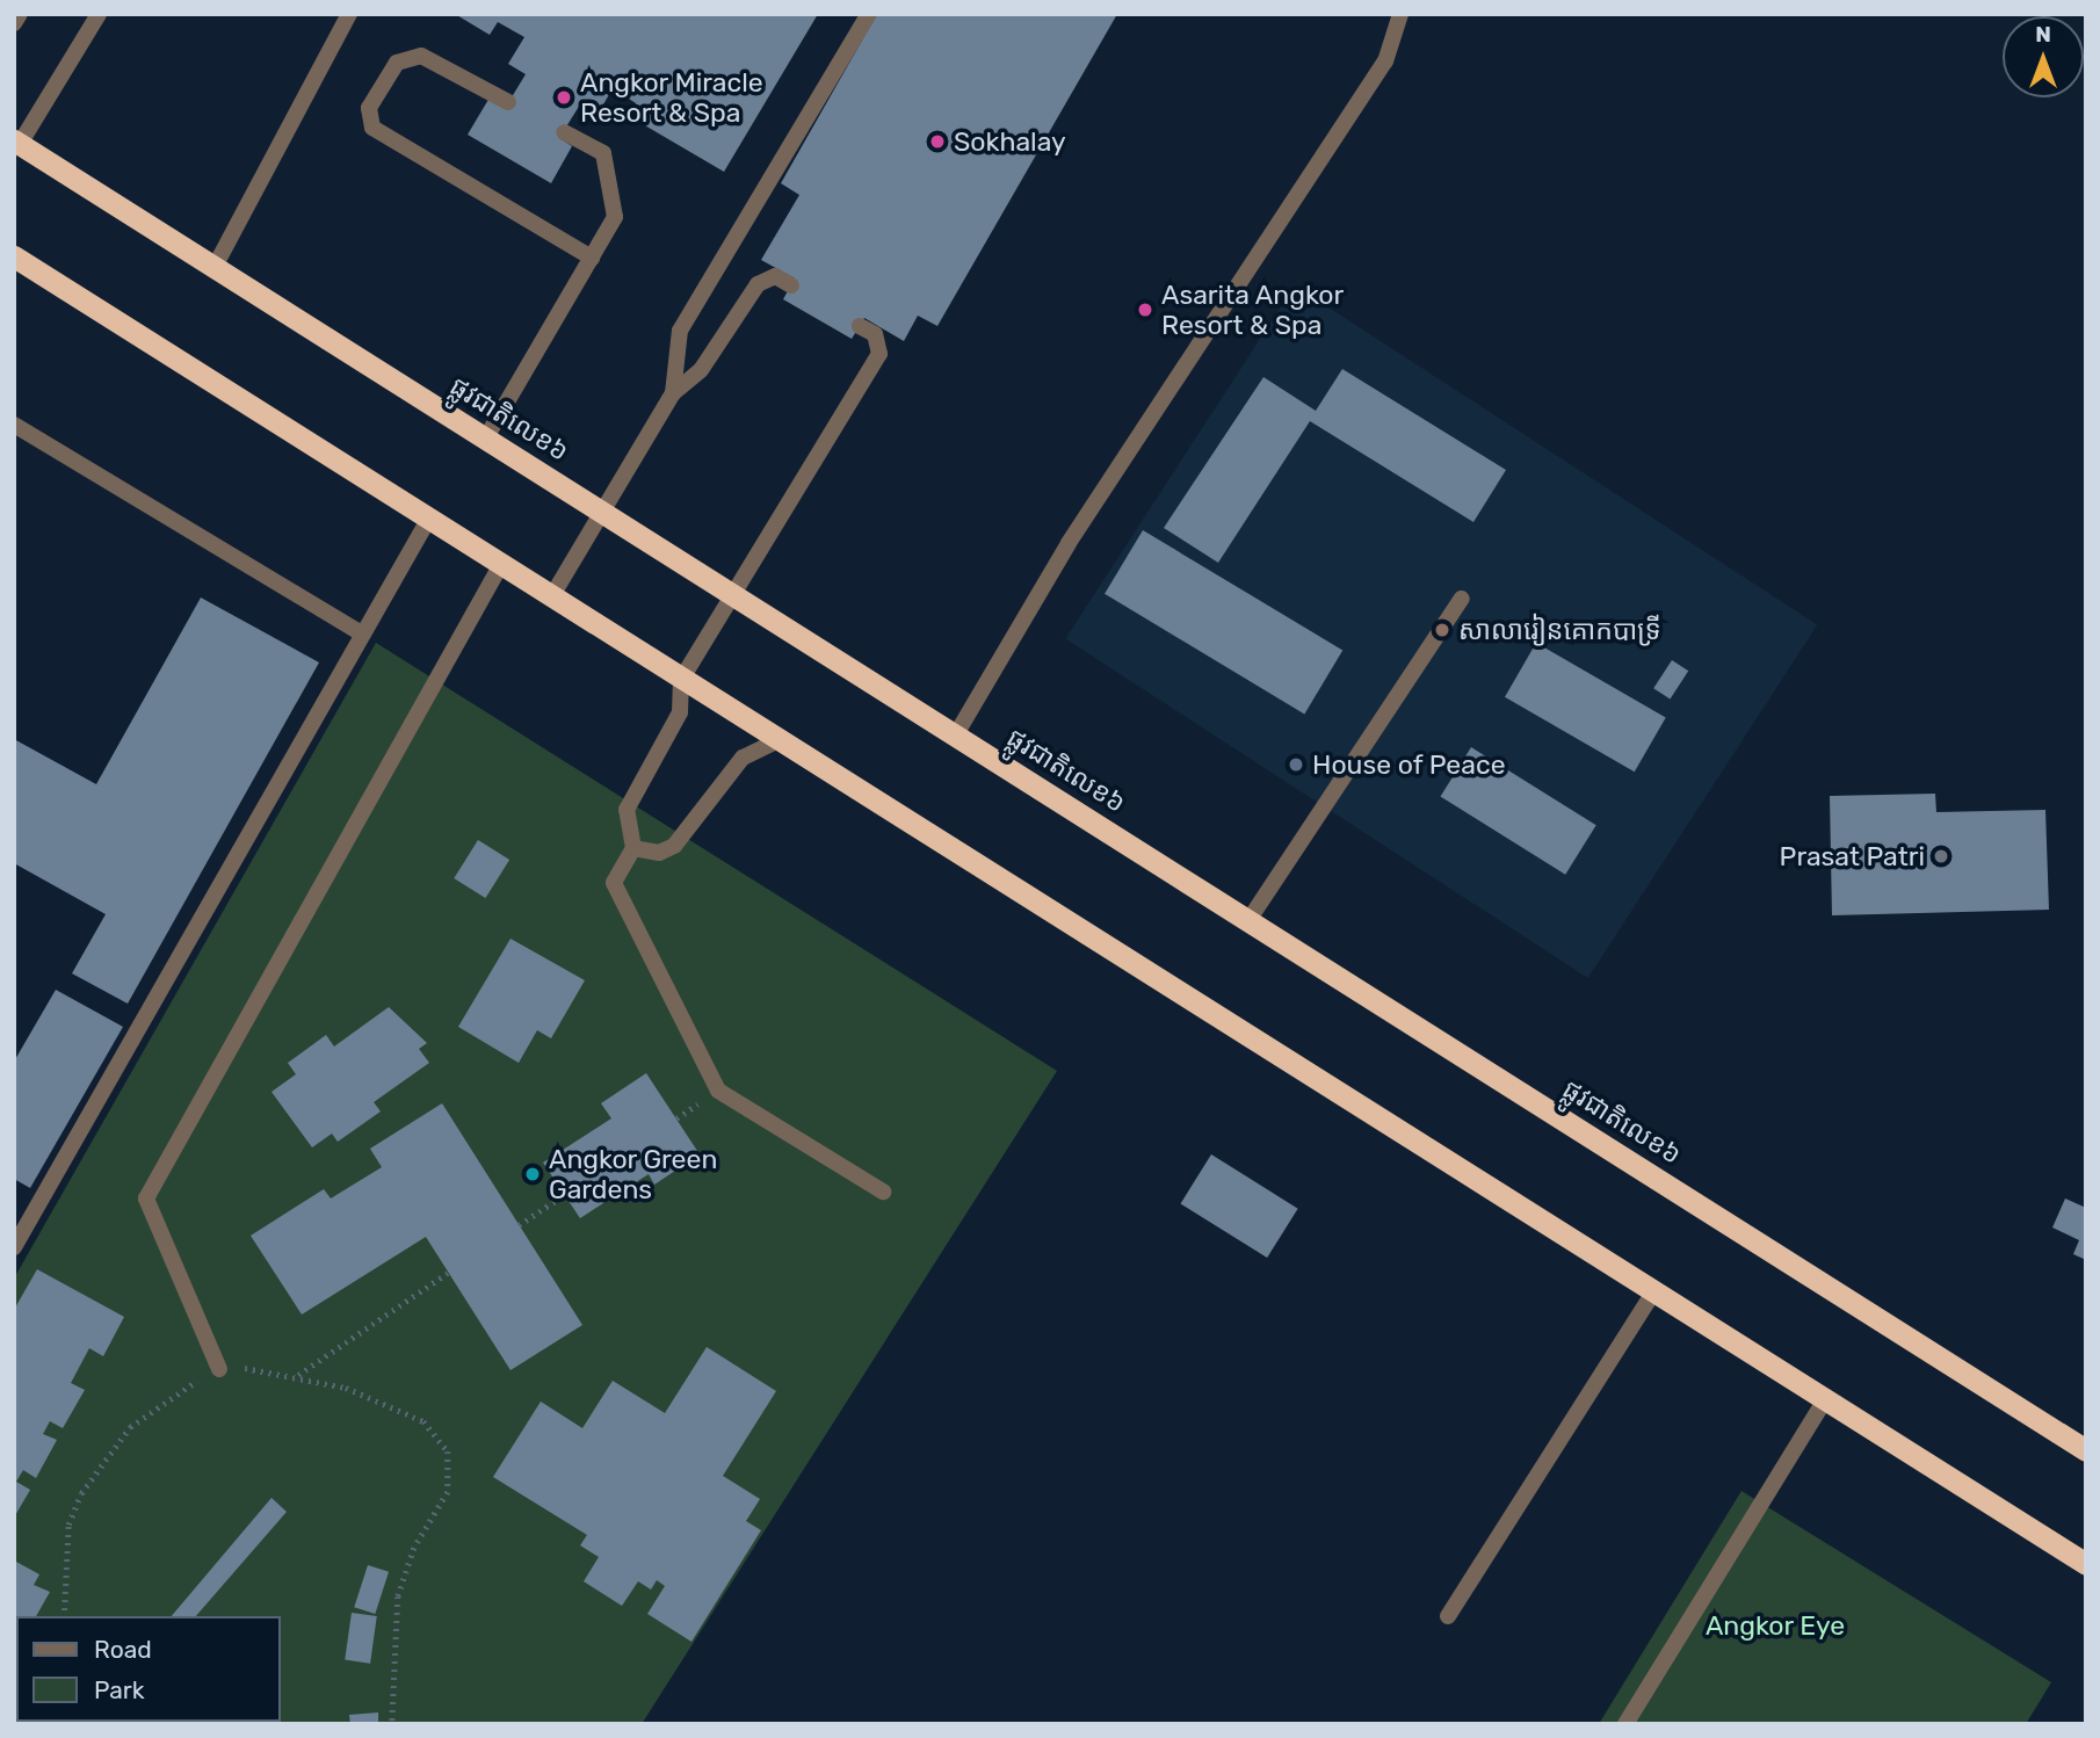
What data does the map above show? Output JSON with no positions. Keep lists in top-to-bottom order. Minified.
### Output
{"streets":{"highway":["ផ្លូវជាតិលេខ៦"]},"parks":["Angkor Eye"],"places":["Angkor Miracle Resort & Spa","Sokhalay","Asarita Angkor Resort & Spa","សាលារៀនគោកបាទ្រី","House of Peace","Prasat Patri","Angkor Green Gardens"],"legend":["Road","Park"],"north":"top"}
